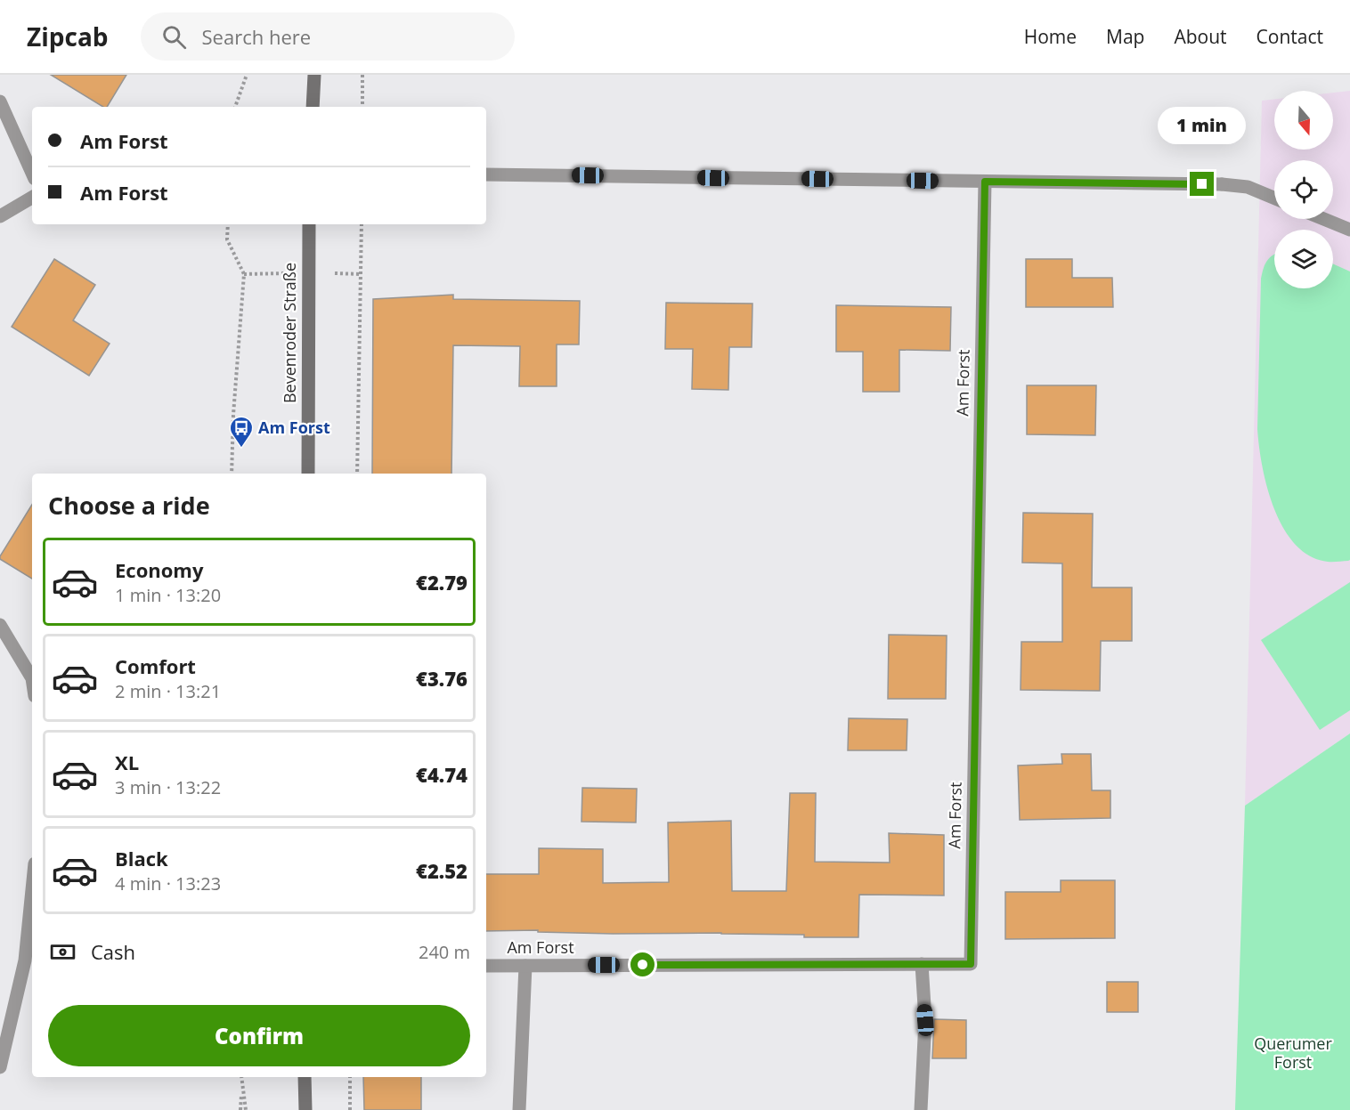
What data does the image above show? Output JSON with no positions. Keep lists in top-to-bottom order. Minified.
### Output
{"streets":{"main road":["Bevenroder Straße"],"street":["Am Forst"]},"parks":["Querumer Forst"],"places":{"bus stop":["Am Forst"]},"north":"bottom","page":{"header":"Zipcab","search":"Search here","nav":["Home","Map","About","Contact"],"bubble":"1 min","banner":["Am Forst","Am Forst"],"heading":"Choose a ride","list":[{"name":"Economy","note":"1 min · 13:20","value":"€2.79"},{"name":"Comfort","note":"2 min · 13:21","value":"€3.76"},{"name":"XL","note":"3 min · 13:22","value":"€4.74"},{"name":"Black","note":"4 min · 13:23","value":"€2.52"}],"pay":["Cash","240 m"],"buttons":"Confirm"}}
